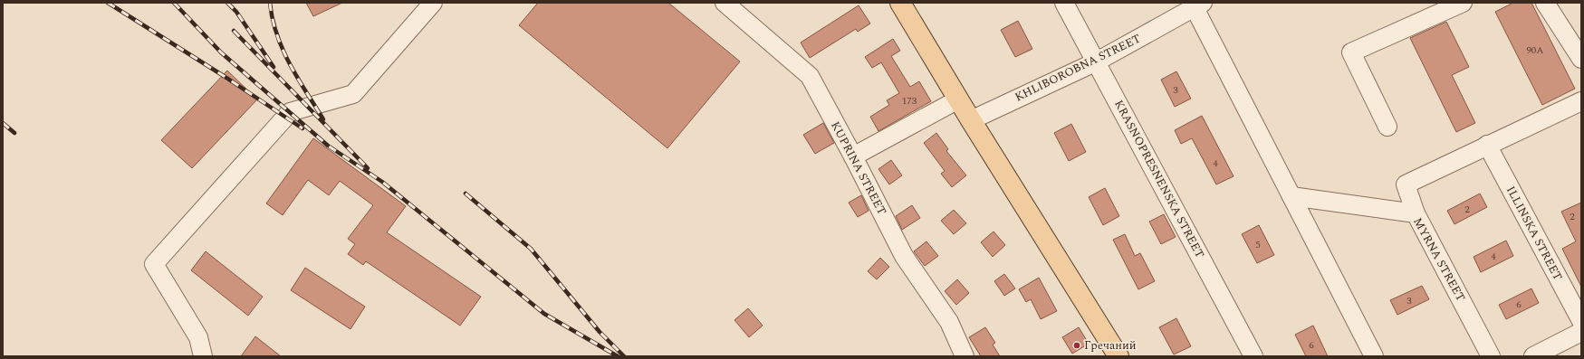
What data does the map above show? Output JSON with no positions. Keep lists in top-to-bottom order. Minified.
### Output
{"streets":{"street":["KHLIBOROBNA STREET","KUPRINA STREET","KRASNOPRESNENSKA STREET","ILLINSKA STREET","MYRNA STREET"]},"crossings":[["KHLIBOROBNA STREET","KRASNOPRESNENSKA STREET"]],"places":["Гречаний"],"house_numbers":["90А","3","173","4","2","2","5","4","3","6","6"]}
